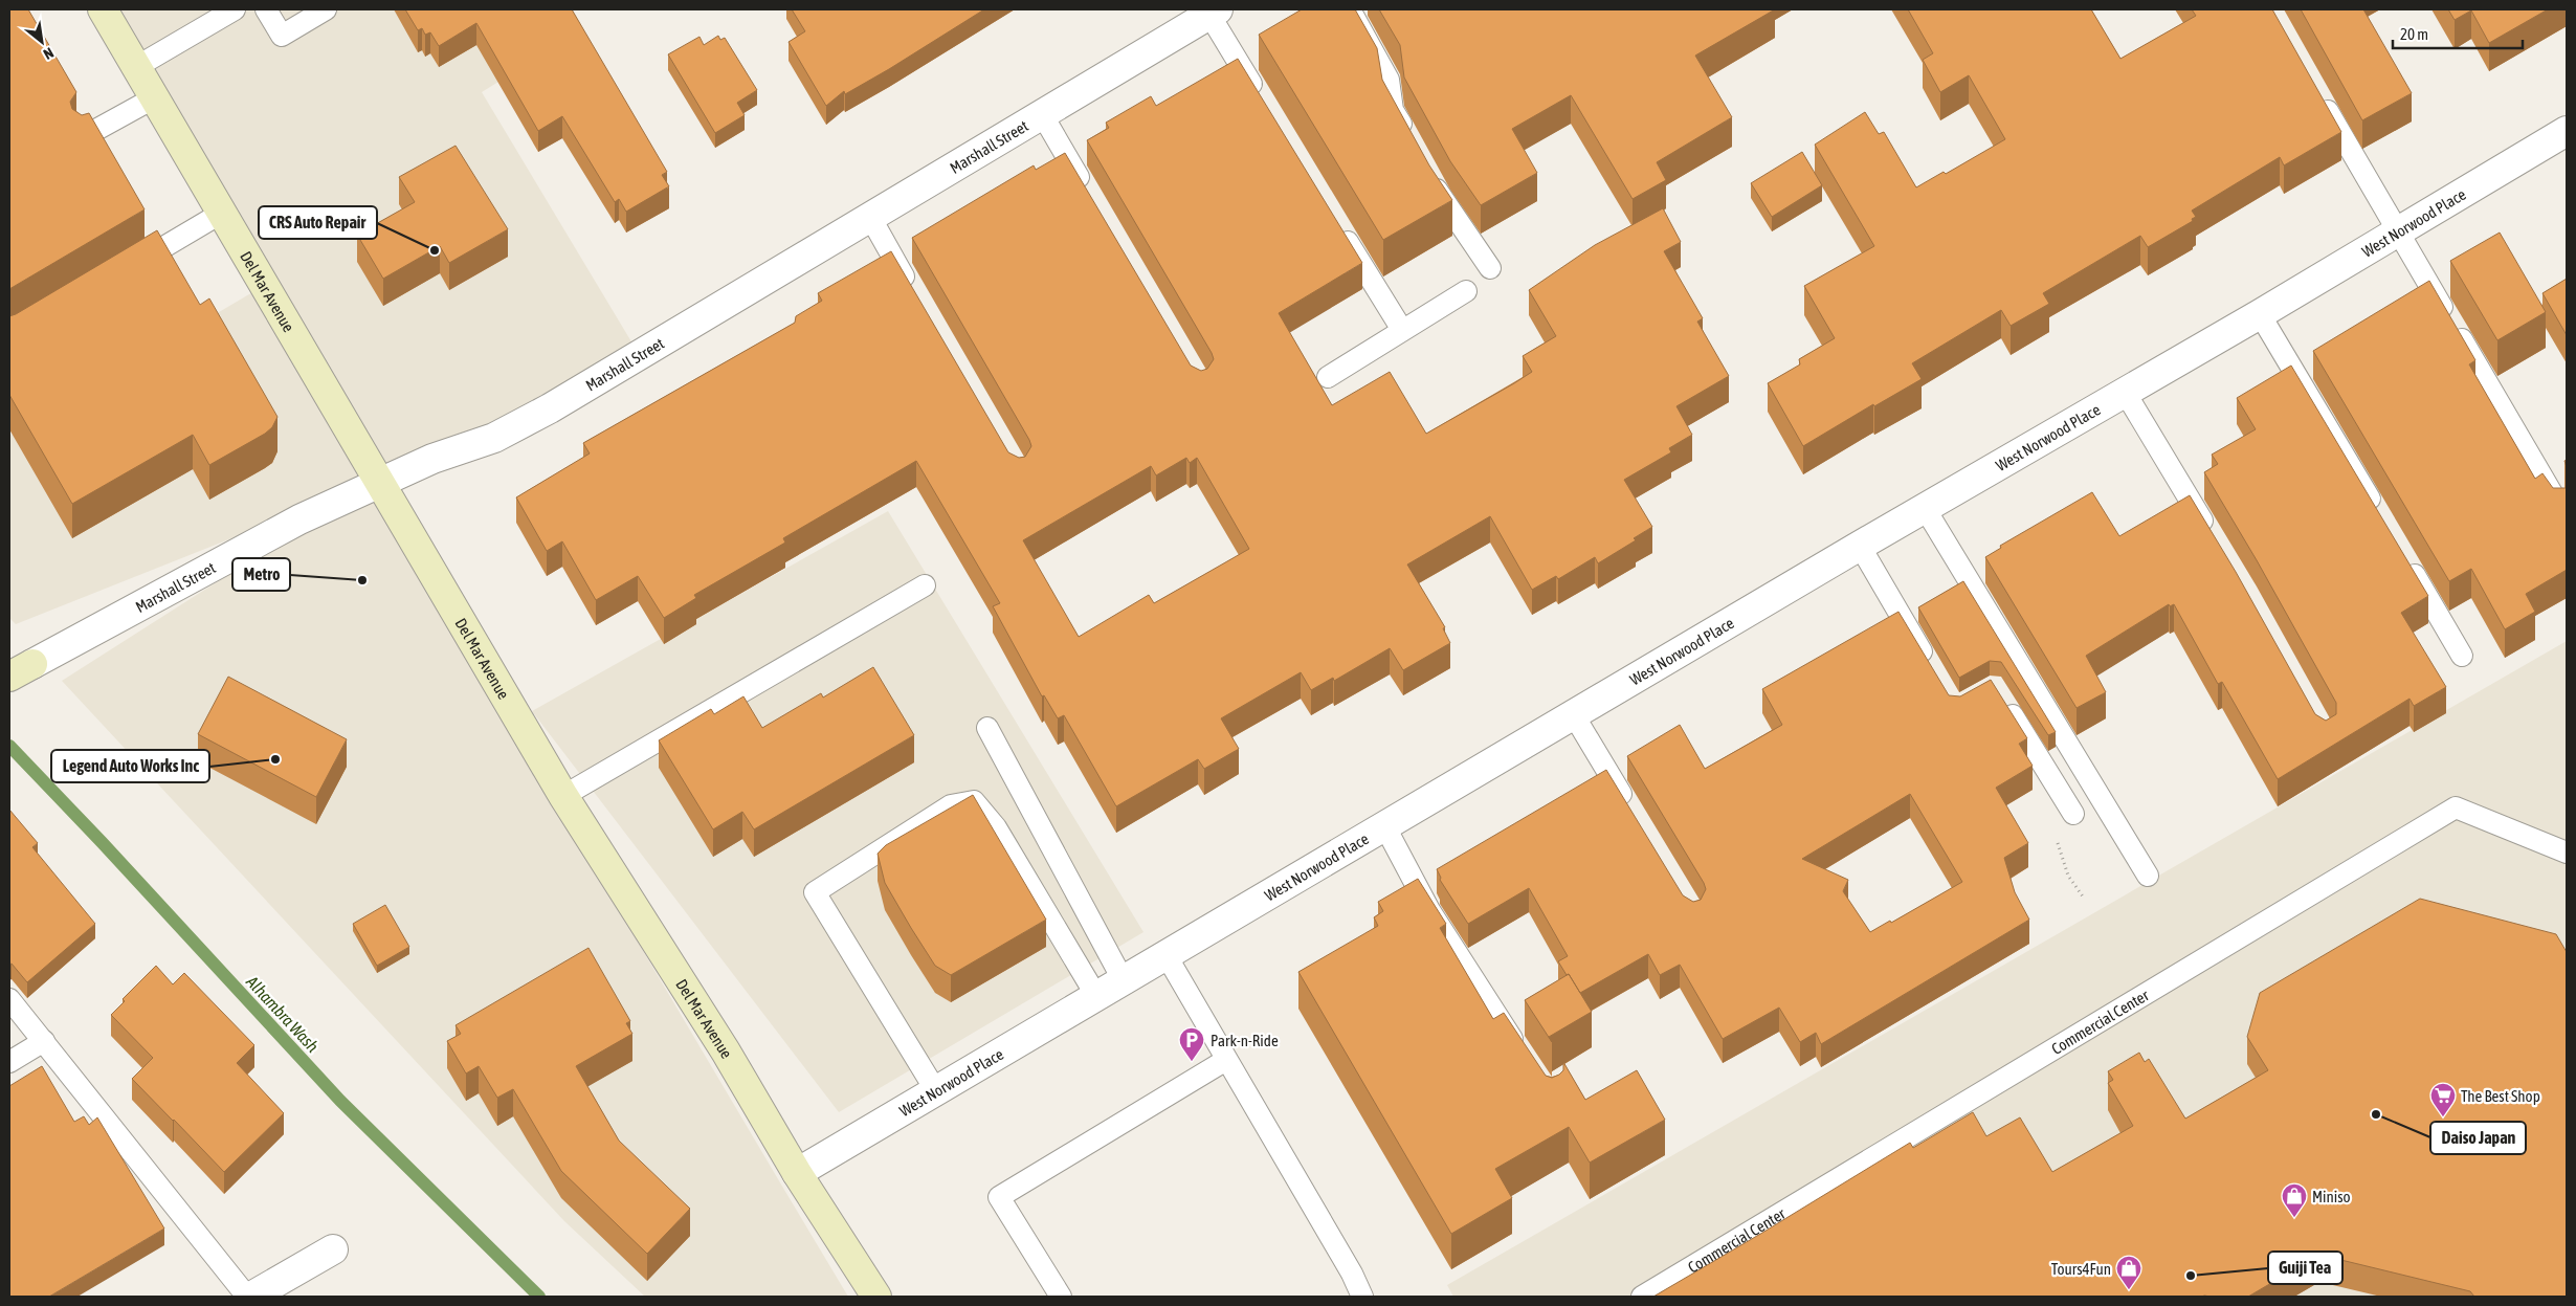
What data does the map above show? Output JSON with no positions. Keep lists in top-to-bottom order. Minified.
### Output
{"streets":{"main road":["Del Mar Avenue"],"street":["Marshall Street","West Norwood Place"],"lane":["Commercial Center"]},"crossings":[["Marshall Street","Del Mar Avenue"],["West Norwood Place","Del Mar Avenue"]],"water":["Alhambra Wash"],"places":{"other":["CRS Auto Repair","Metro","Legend Auto Works Inc","Daiso Japan","Guiji Tea"],"parking":["Park-n-Ride"],"supermarket":["The Best Shop"],"shop":["Miniso","Tours4Fun"]},"scale_bar":"20 m","north":"bottom right"}
